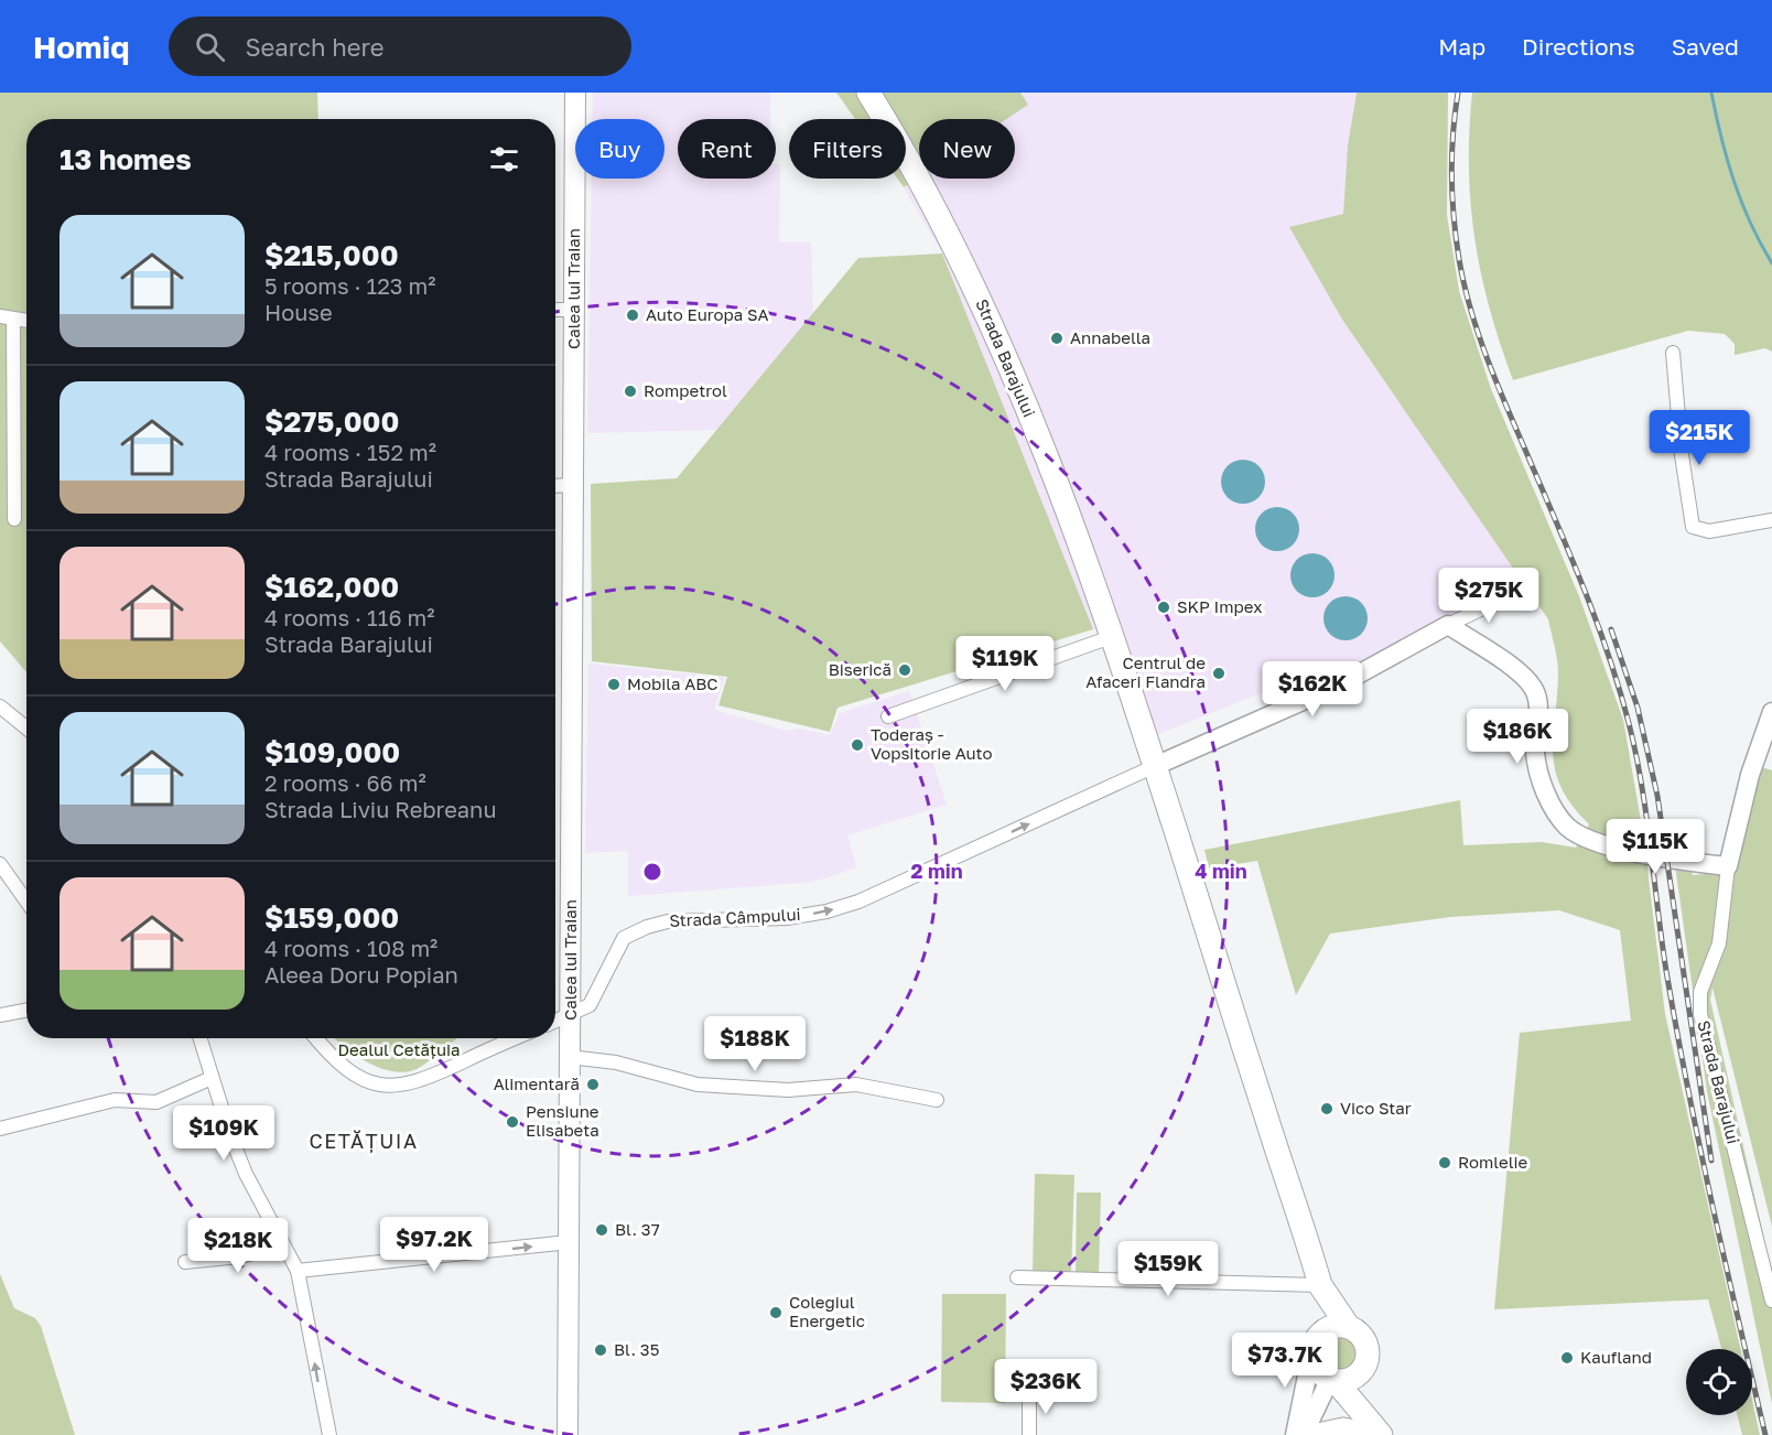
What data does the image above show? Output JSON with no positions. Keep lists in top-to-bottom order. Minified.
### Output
{"streets":{"highway":["Strada Barajului"],"main road":["Calea lui Traian"],"street":["Strada Câmpului"]},"crossings":[["Calea lui Traian","Strada Câmpului"],["Strada Barajului","Strada Câmpului"]],"one_way":["Strada Câmpului"],"districts":["CETĂȚUIA"],"parks":["Dealul Cetățuia"],"places":["Auto Europa SA","Annabella","Rompetrol","SKP Impex","Biserică","Centrul de Afaceri Flandra","Mobila ABC","Toderaș - Vopsitorie Auto","Alimentară","Vico Star","Pensiune Elisabeta","Romlelie","Bl. 37","Colegiul Energetic","Bl. 35","Kaufland"],"page":{"header":"Homiq","search":"Search here","nav":["Map","Directions","Saved"],"chip":["Buy","Rent","Filters","New"],"heading":"13 homes","list":[{"name":"$215,000","note":"5 rooms · 123 m² · House"},{"name":"$275,000","note":"4 rooms · 152 m² · Strada Barajului"},{"name":"$162,000","note":"4 rooms · 116 m² · Strada Barajului"},{"name":"$109,000","note":"2 rooms · 66 m² · Strada Liviu Rebreanu"},{"name":"$159,000","note":"4 rooms · 108 m² · Aleea Doru Popian"}],"price":["$215K","$275K","$119K","$162K","$186K","$115K","$188K","$109K","$97.2K","$218K","$159K","$73.7K","$236K"]},"rings":["2 min","4 min"]}
